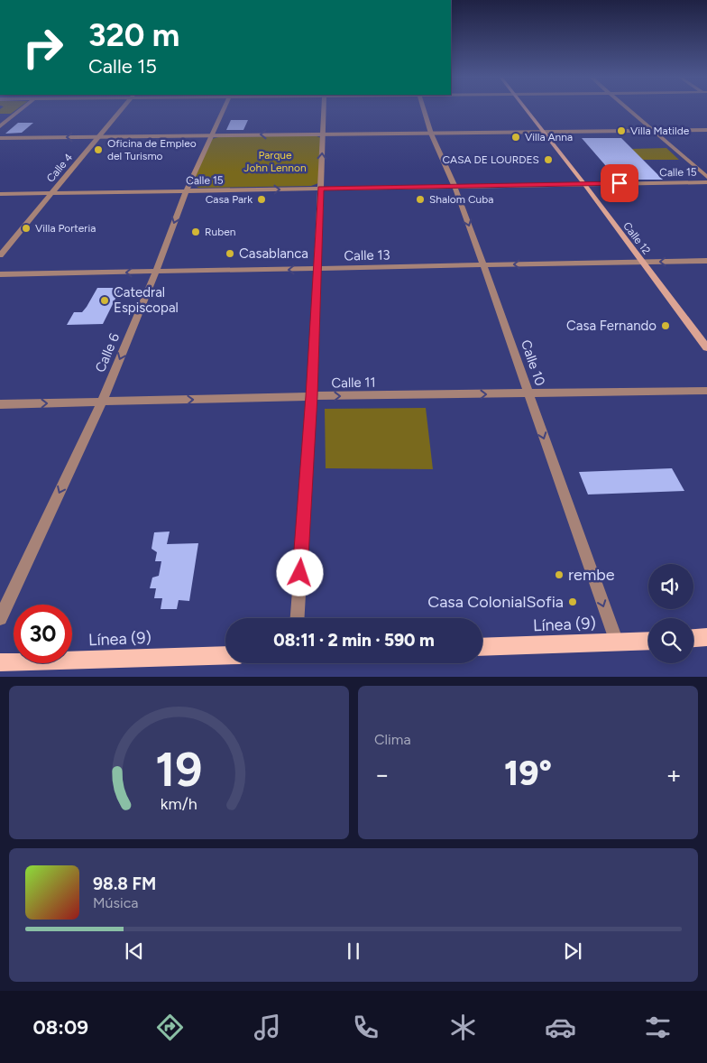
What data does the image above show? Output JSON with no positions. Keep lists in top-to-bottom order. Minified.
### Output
{"streets":{"main road":["Calle 12","Línea (9)"],"street":["Calle 4","Calle 15","Calle 13","Calle 6","Calle 10","Calle 11"]},"crossings":[["Calle 4","Calle 15"],["Calle 15","Calle 12"],["Calle 15","Calle 6"],["Calle 15","Calle 10"],["Calle 12","Calle 13"],["Calle 13","Calle 6"],["Calle 13","Calle 10"],["Calle 6","Calle 11"],["Calle 10","Calle 11"],["Calle 10","Línea (9)"]],"one_way":["Calle 13","Calle 6","Calle 10","Calle 11"],"parks":["Parque John Lennon"],"places":["Villa Matilde","Villa Anna","Oficina de Empleo del Turismo","CASA DE LOURDES","Casa Park","Shalom Cuba","Villa Porteria","Ruben","Casablanca","Catedral Espiscopal","Casa Fernando","rembe","Casa ColonialSofia"],"page":{"turn":["320 m","Calle 15"],"limit":"30","trip":"08:11 · 2 min · 590 m","tile":"Clima","heat":["−","19°","+"],"song":["98.8 FM","Música"],"tabs":"08:09","gauge":["19","km/h"]}}
